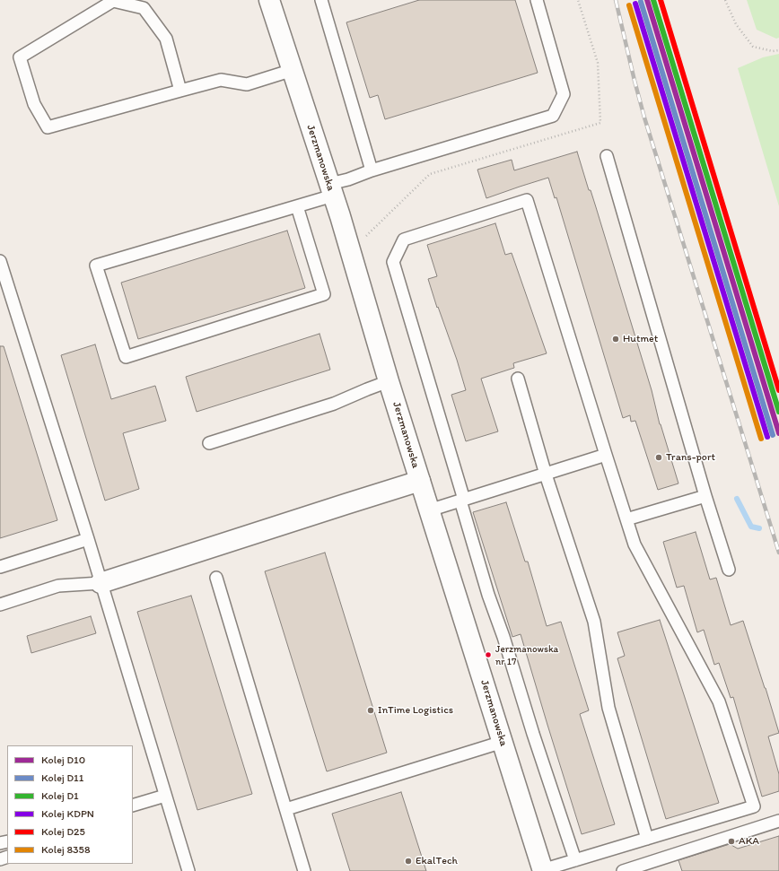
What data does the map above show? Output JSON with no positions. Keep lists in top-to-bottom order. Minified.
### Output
{"streets":{"street":["Jerzmanowska"]},"places":["Hutmet","Trans-port","Jerzmanowska nr 17","InTime Logistics","AKA","EkalTech"],"lines":["rail line D10","rail line D1","rail line D25","rail line D11","rail line KDPN","rail line 8358"],"legend":["Kolej D10","Kolej D11","Kolej D1","Kolej KDPN","Kolej D25","Kolej 8358"]}
